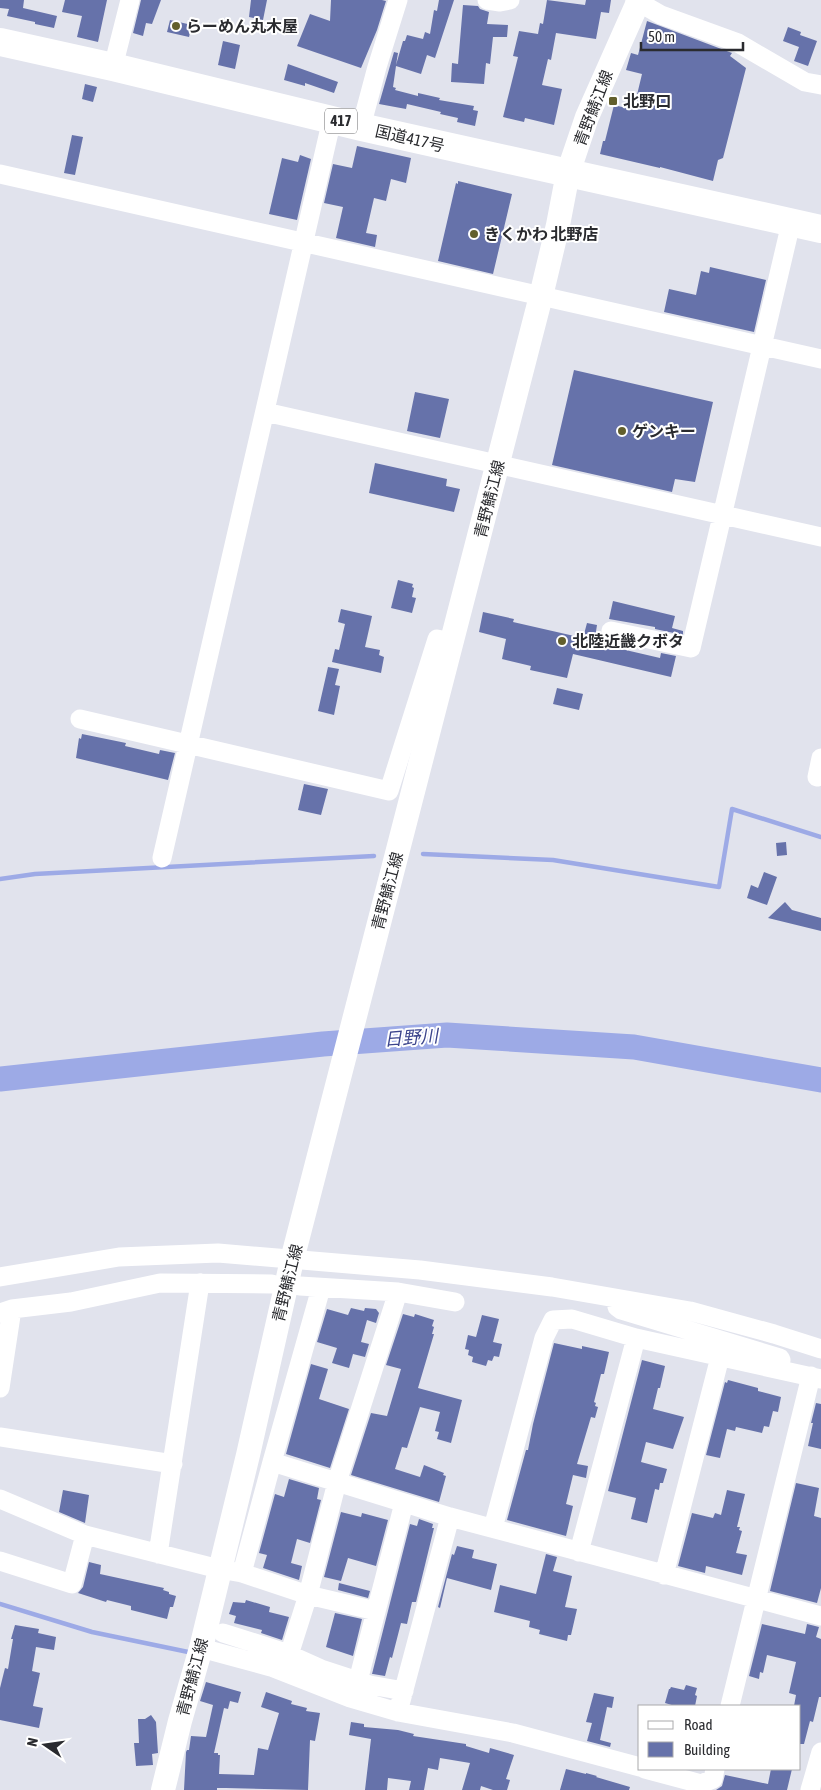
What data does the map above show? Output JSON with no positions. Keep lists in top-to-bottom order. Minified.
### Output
{"streets":{"highway":["417","国道417号"],"main road":["青野鯖江線"]},"crossings":[["青野鯖江線","国道417号"]],"water":["日野川"],"places":{"other":["らーめん丸木屋","きくかわ 北野店","ゲンキー","北陸近畿クボタ"],"transit":["北野口"]},"legend":["Road","Building"],"scale_bar":"50 m","north":"left"}
